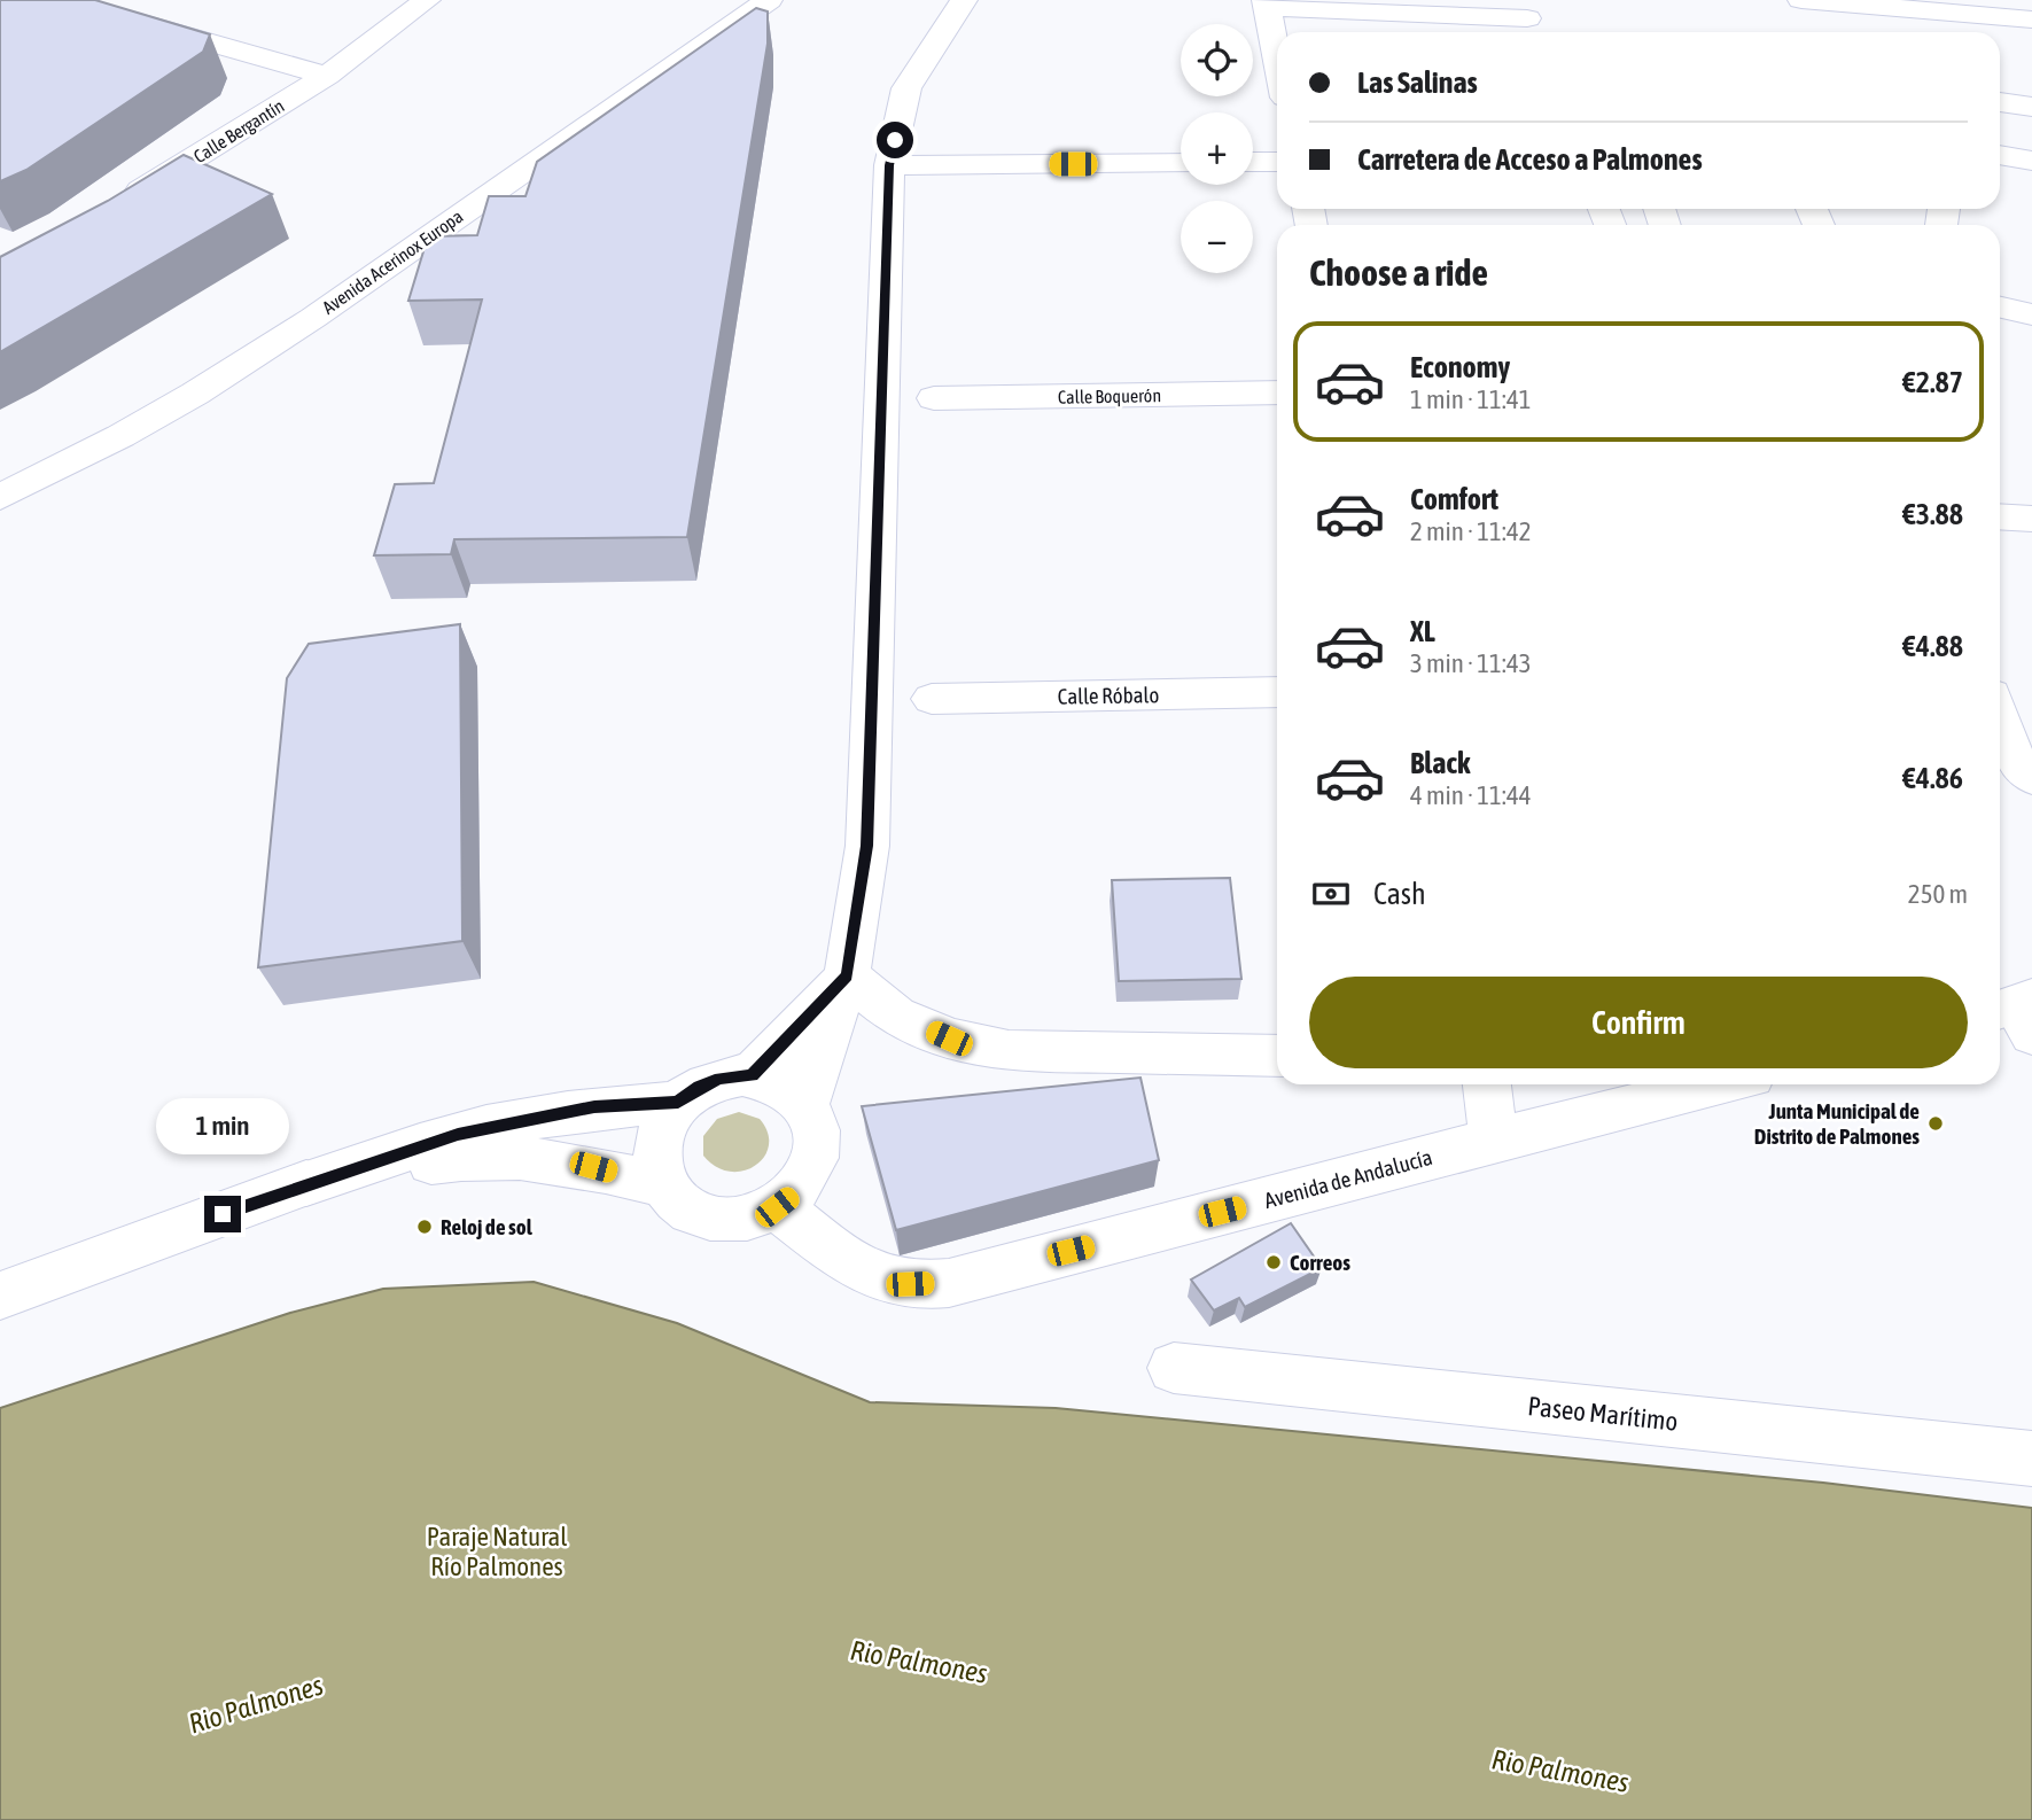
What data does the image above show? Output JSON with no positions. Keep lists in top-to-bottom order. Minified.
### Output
{"streets":{"street":["Calle Bergantín","Avenida Acerinox Europa","Calle Boquerón","Calle Róbalo","Avenida de Andalucía","Paseo Marítimo"]},"water":["Rio Palmones"],"parks":["Paraje Natural Río Palmones"],"places":["Junta Municipal de Distrito de Palmones","Reloj de sol","Correos"],"page":{"map_buttons":["+","−"],"banner":["Las Salinas","Carretera de Acceso a Palmones"],"heading":"Choose a ride","list":[{"name":"Economy","note":"1 min · 11:41","value":"€2.87"},{"name":"Comfort","note":"2 min · 11:42","value":"€3.88"},{"name":"XL","note":"3 min · 11:43","value":"€4.88"},{"name":"Black","note":"4 min · 11:44","value":"€4.86"}],"pay":["Cash","250 m"],"buttons":"Confirm","bubble":"1 min"}}
